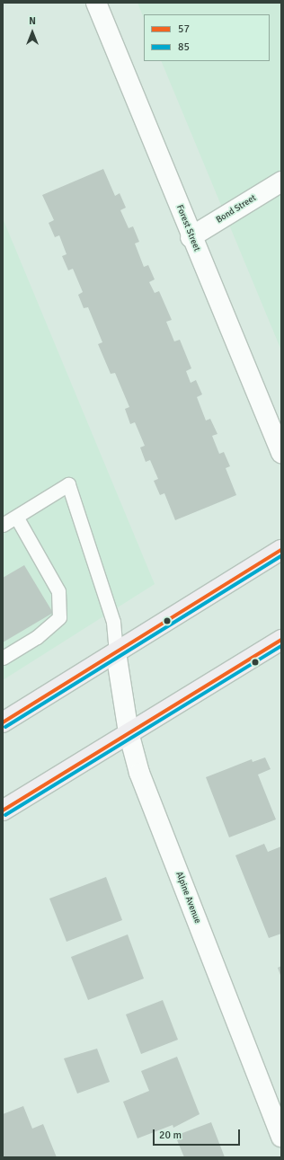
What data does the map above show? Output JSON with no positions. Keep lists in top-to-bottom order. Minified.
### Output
{"streets":{"street":["Bond Street","Forest Street","Alpine Avenue"]},"crossings":[["Bond Street","Forest Street"]],"lines":["transit line 57","transit line 85"],"legend":["57","85"],"scale_bar":"20 m","north":"top"}
